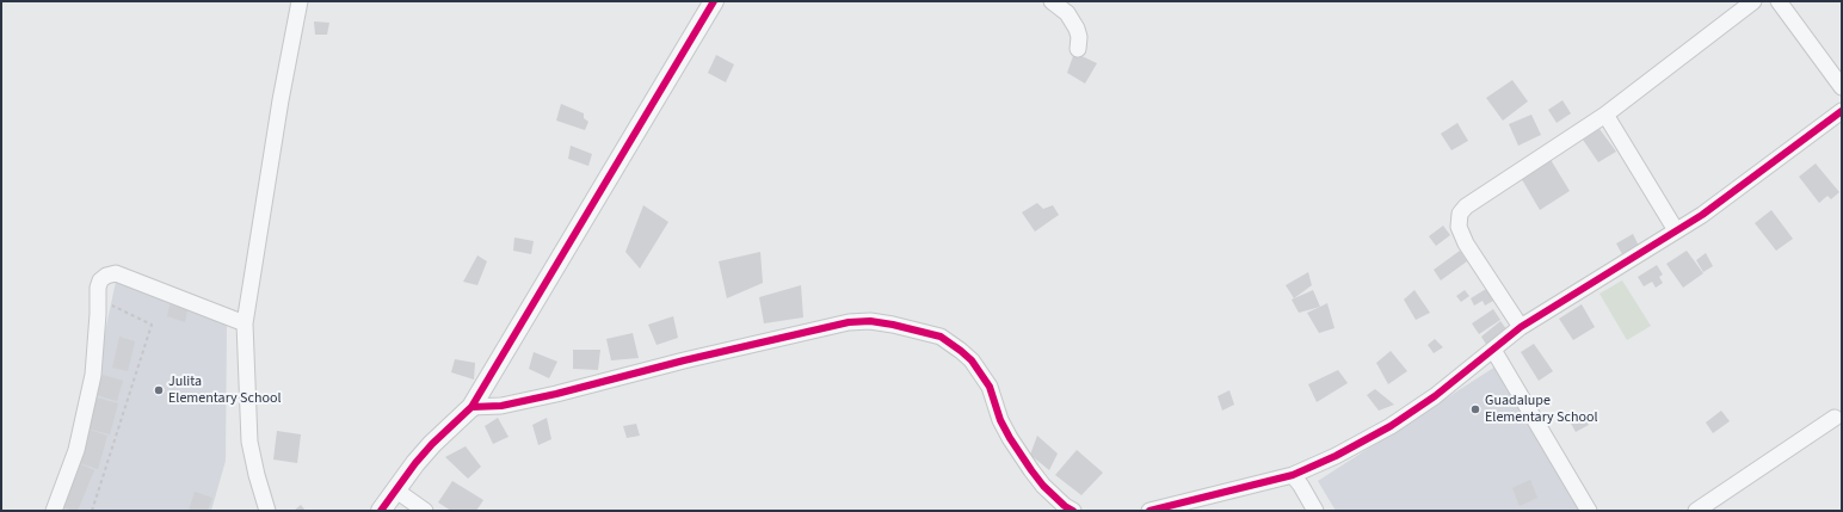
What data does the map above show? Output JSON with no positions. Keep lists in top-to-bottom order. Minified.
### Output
{"places":["Julita Elementary School","Guadalupe Elementary School"]}
